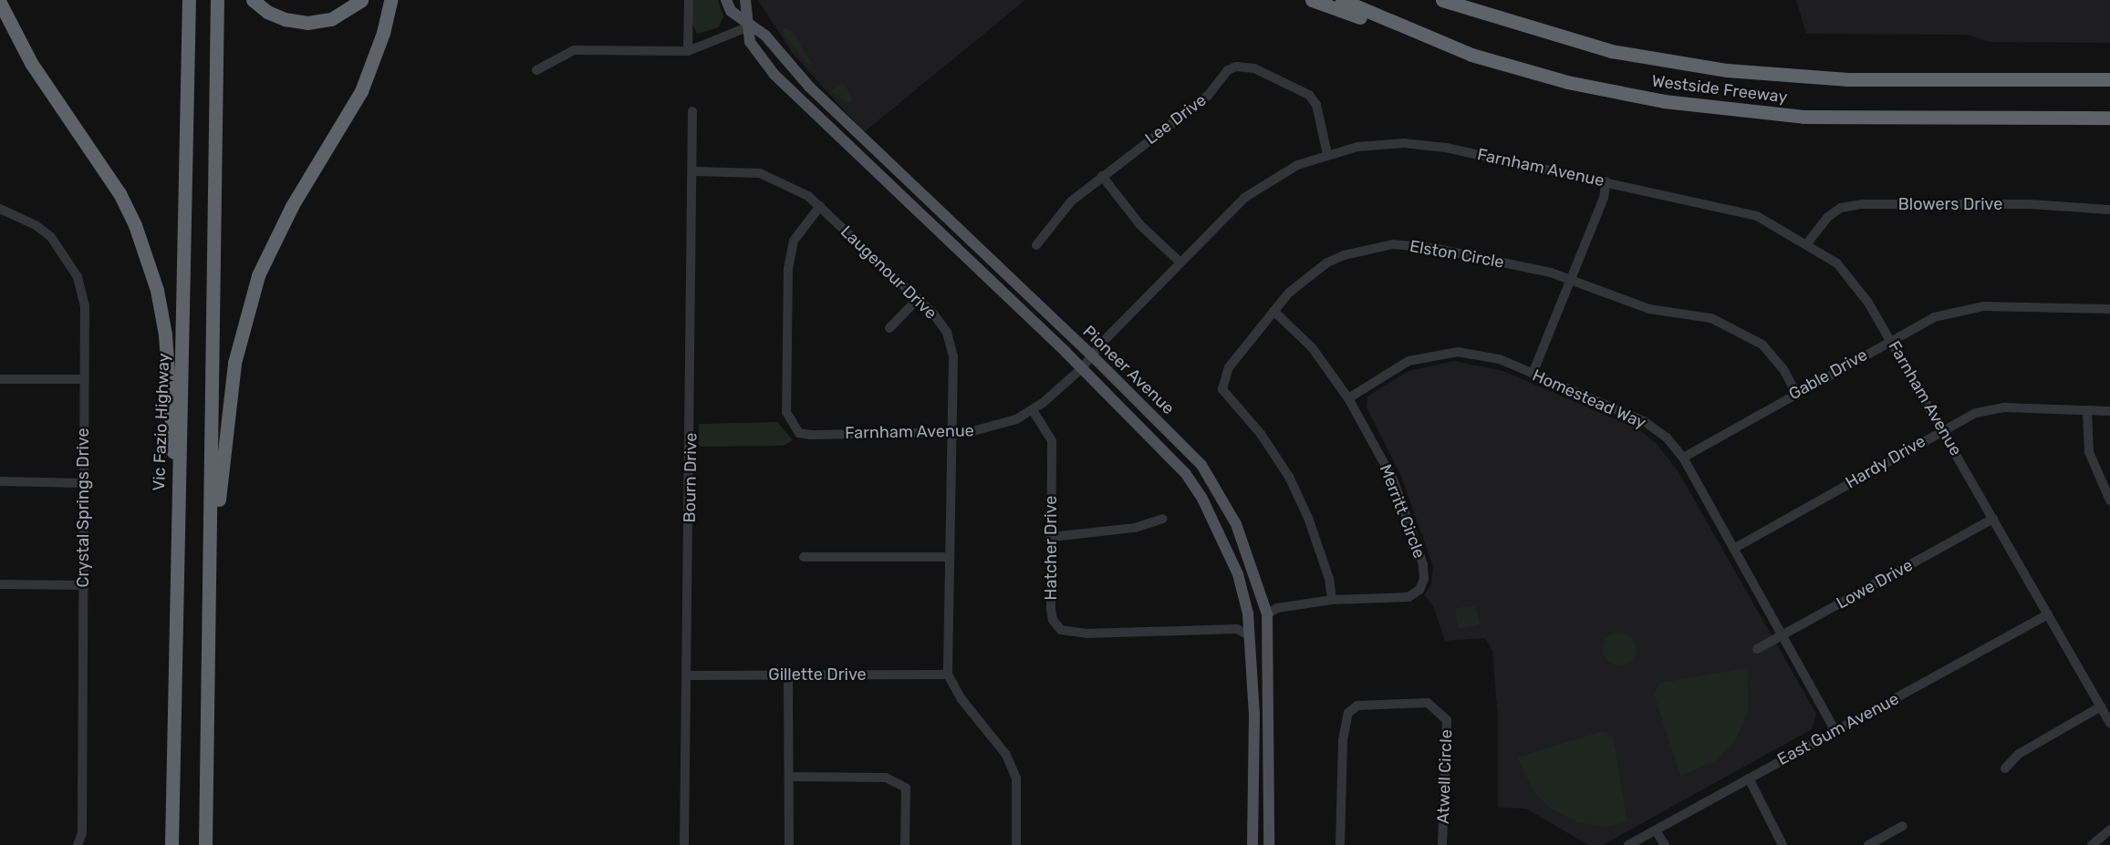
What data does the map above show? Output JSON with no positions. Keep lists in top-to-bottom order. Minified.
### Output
{"streets":{"highway":["Westside Freeway","Vic Fazio Highway"],"main road":["Pioneer Avenue"],"street":["Lee Drive","Farnham Avenue","Blowers Drive","Elston Circle","Laugenour Drive","Gable Drive","Homestead Way","Hardy Drive","Bourn Drive","Crystal Springs Drive","Merritt Circle","Hatcher Drive","Lowe Drive","Gillette Drive","East Gum Avenue","Atwell Circle"]},"crossings":[["Lee Drive","Farnham Avenue"],["Farnham Avenue","Blowers Drive"],["Farnham Avenue","Laugenour Drive"],["Farnham Avenue","Pioneer Avenue"],["Farnham Avenue","Gable Drive"],["Farnham Avenue","Hardy Drive"],["Farnham Avenue","Hatcher Drive"],["Farnham Avenue","Lowe Drive"],["Farnham Avenue","East Gum Avenue"],["Elston Circle","Gable Drive"],["Elston Circle","Merritt Circle"],["Laugenour Drive","Bourn Drive"],["Laugenour Drive","Gillette Drive"],["Pioneer Avenue","Merritt Circle"],["Pioneer Avenue","Hatcher Drive"],["Gable Drive","Homestead Way"],["Homestead Way","Hardy Drive"],["Homestead Way","Merritt Circle"],["Homestead Way","Lowe Drive"],["Homestead Way","East Gum Avenue"],["Bourn Drive","Gillette Drive"]]}
